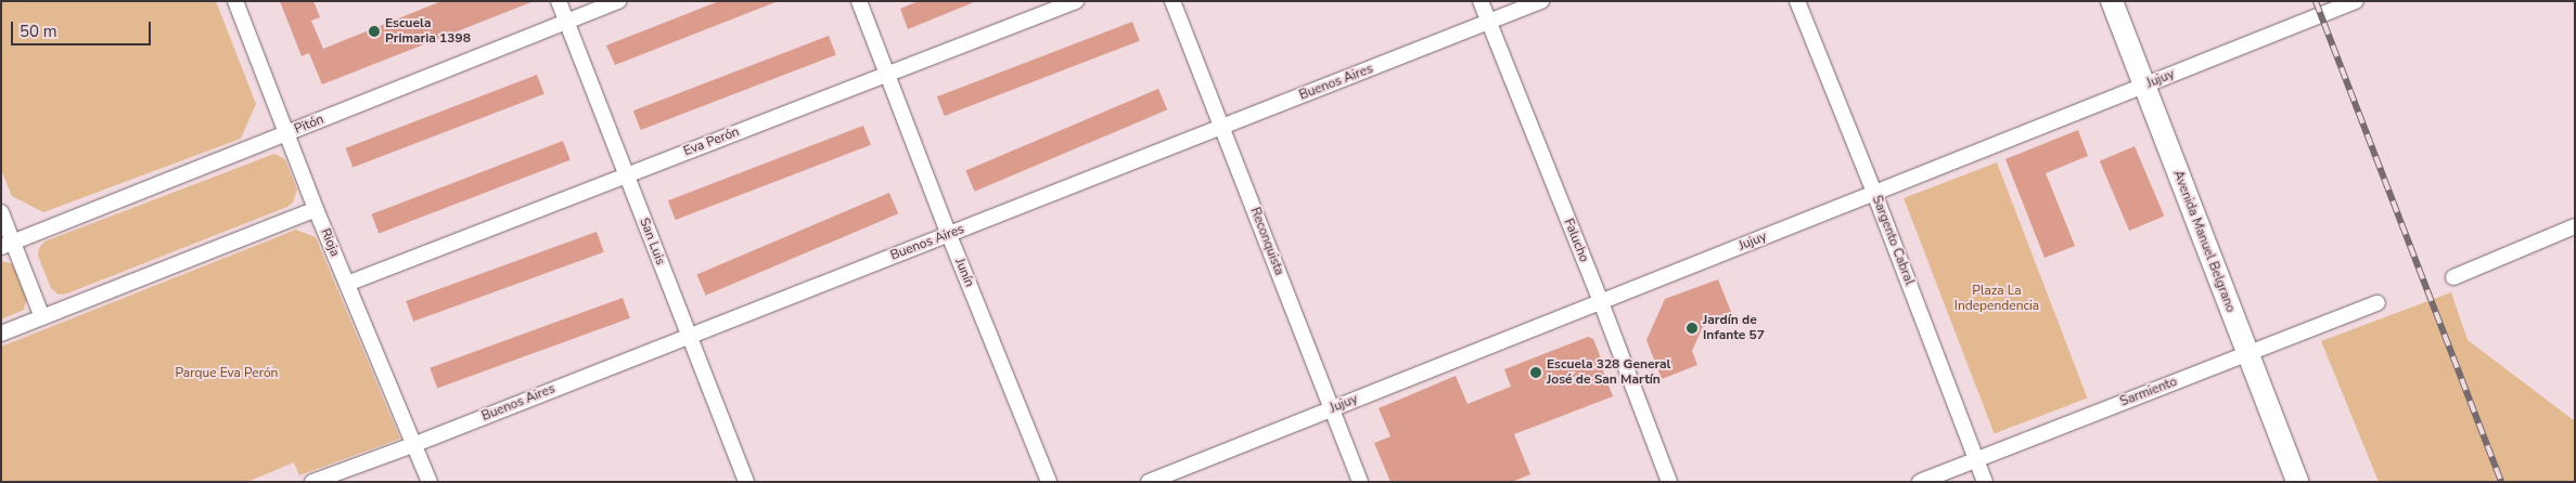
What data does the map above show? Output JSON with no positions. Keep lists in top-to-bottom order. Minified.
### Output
{"streets":{"main road":["Avenida Manuel Belgrano"],"street":["Jujuy","Buenos Aires","Pitón","Eva Perón","Falucho","Sargento Cabral","San Luis","Reconquista","Rioja","Junín","Sarmiento"]},"crossings":[["Jujuy","Falucho"],["Jujuy","Sargento Cabral"],["Jujuy","Reconquista"],["Jujuy","Avenida Manuel Belgrano"],["Buenos Aires","Falucho"],["Buenos Aires","San Luis"],["Buenos Aires","Reconquista"],["Buenos Aires","Rioja"],["Buenos Aires","Junín"],["Pitón","San Luis"],["Pitón","Rioja"],["Eva Perón","San Luis"],["Eva Perón","Rioja"],["Eva Perón","Junín"],["Sargento Cabral","Sarmiento"],["Avenida Manuel Belgrano","Sarmiento"]],"parks":["Plaza La Independencia","Parque Eva Perón"],"places":["Escuela Primaria 1398","Jardín de Infante 57","Escuela 328 General José de San Martín"],"scale_bar":"50 m"}
